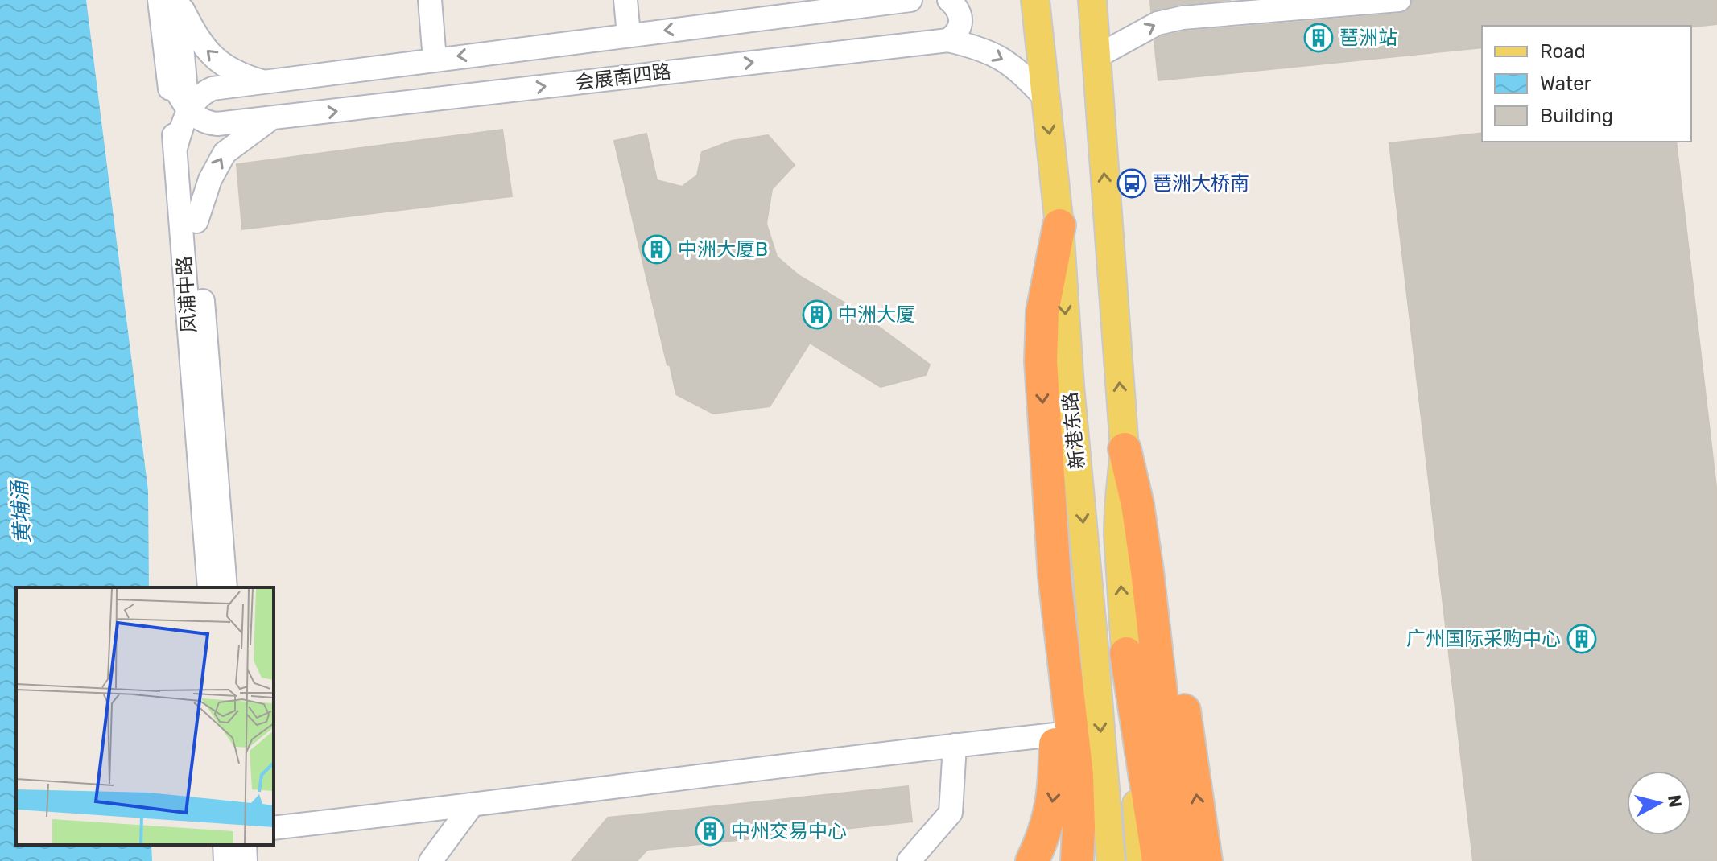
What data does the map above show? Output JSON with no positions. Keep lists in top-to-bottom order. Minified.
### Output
{"streets":{"main road":["新港东路"],"street":["会展南四路","凤浦中路"]},"crossings":[["会展南四路","凤浦中路"],["会展南四路","新港东路"]],"water":["黄埔涌"],"places":{"building":["琶洲站","中洲大厦B","中洲大厦","广州国际采购中心","中州交易中心"],"bus stop":["琶洲大桥南"]},"legend":["Road","Water","Building"],"north":"right"}
